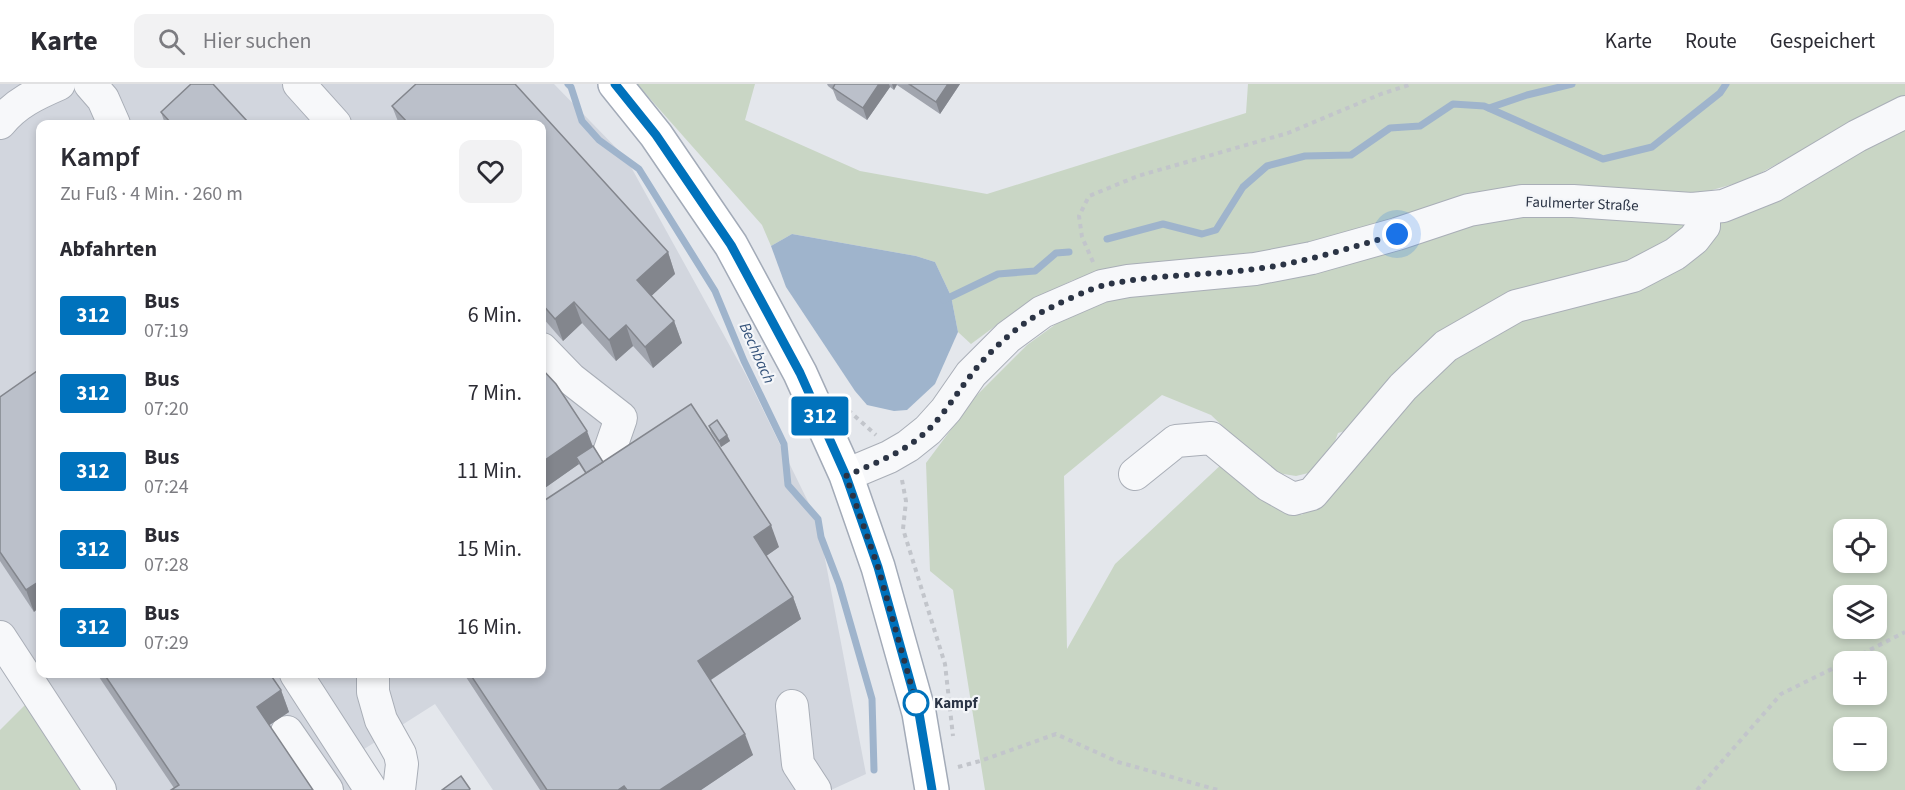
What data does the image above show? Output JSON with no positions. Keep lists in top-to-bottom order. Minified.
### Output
{"streets":{"street":["Faulmerter Straße"]},"water":["Bechbach"],"places":["Kampf"],"lines":["bus line 312"],"page":{"header":"Karte","search":"Hier suchen","nav":["Karte","Route","Gespeichert"],"on_map":"312","heading":[["Kampf","Zu Fuß · 4 Min. · 260 m"],"Abfahrten"],"list":[{"mark":"312","name":"Bus","note":"07:19","value":"6 Min."},{"mark":"312","name":"Bus","note":"07:20","value":"7 Min."},{"mark":"312","name":"Bus","note":"07:24","value":"11 Min."},{"mark":"312","name":"Bus","note":"07:28","value":"15 Min."},{"mark":"312","name":"Bus","note":"07:29","value":"16 Min."}],"map_buttons":["+","−"]}}
